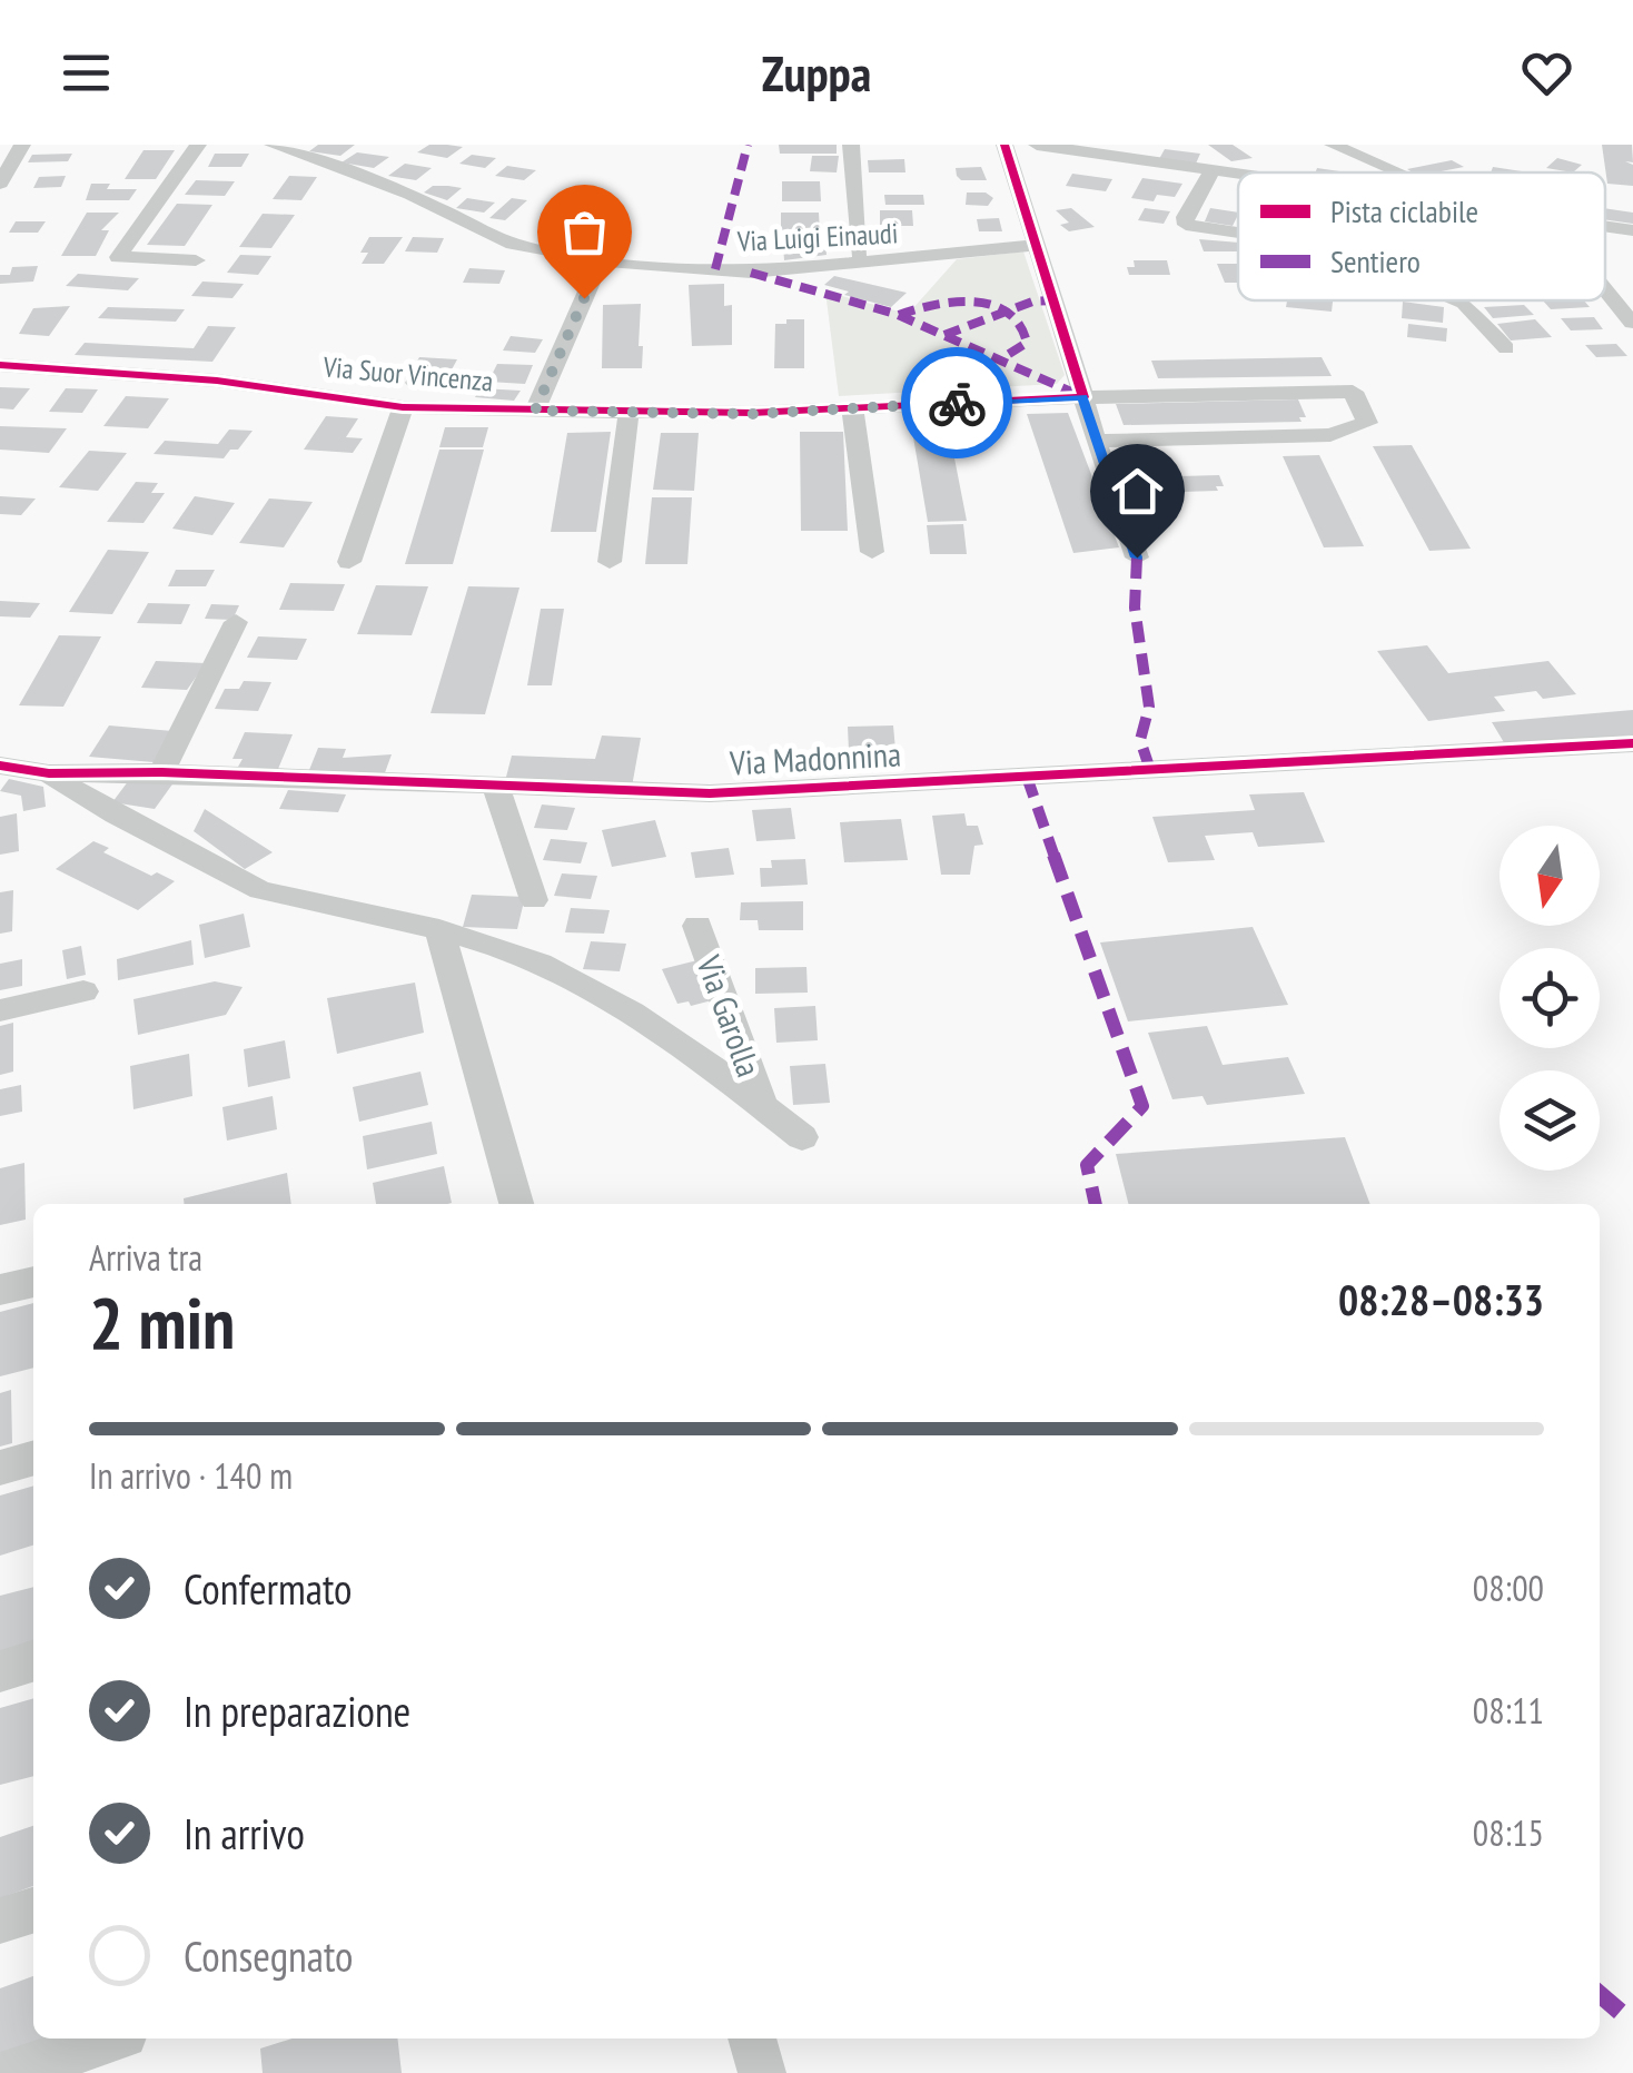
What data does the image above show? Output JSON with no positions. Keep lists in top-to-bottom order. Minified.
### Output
{"streets":{"street":["Via Luigi Einaudi","Via Suor Vincenza","Via Madonnina","Via Garolla"]},"legend":["Pista ciclabile","Sentiero"],"north":"bottom","page":{"header":"Zuppa","heading":["2 min","Arriva tra","08:28–08:33"],"bar":"In arrivo · 140 m","list":[["Confermato","08:00"],["In preparazione","08:11"],["In arrivo","08:15"],"Consegnato"]}}
